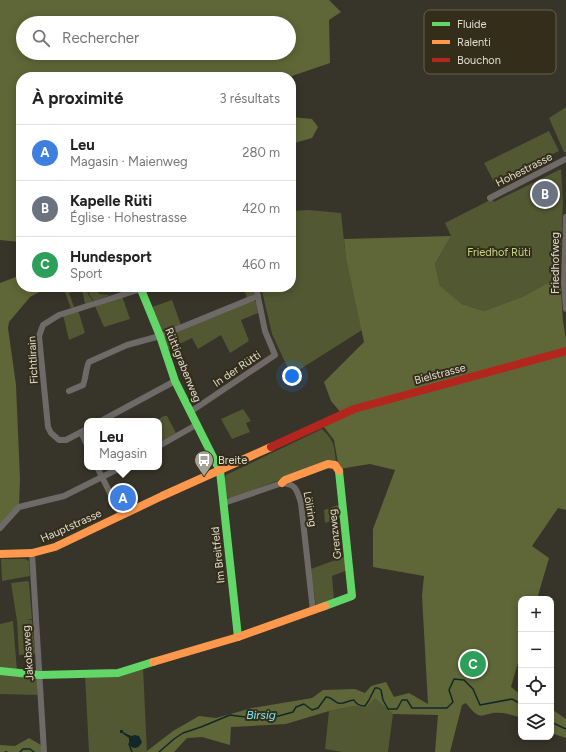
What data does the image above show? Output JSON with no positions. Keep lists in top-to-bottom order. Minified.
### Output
{"streets":{"street":["Hohestrasse","Friedhofweg","Fichtlirain","Rüttigrabenweg","In der Rütti","Bielstrasse","Löliring","Hauptstrasse","Grenzweg","Im Breitfeld","Jakobsweg"]},"crossings":[["Rüttigrabenweg","In der Rütti"],["Rüttigrabenweg","Hauptstrasse"],["Rüttigrabenweg","Im Breitfeld"],["Bielstrasse","Hauptstrasse"],["Löliring","Grenzweg"],["Hauptstrasse","Im Breitfeld"],["Hauptstrasse","Jakobsweg"]],"water":["Birsig"],"parks":["Friedhof Rüti"],"places":{"bus stop":["Breite"]},"legend":["Fluide","Ralenti","Bouchon"],"page":{"search":"Rechercher","heading":["À proximité","3 résultats"],"list":[{"mark":"A","name":"Leu","note":"Magasin · Maienweg","value":"280 m"},{"mark":"B","name":"Kapelle Rüti","note":"Église · Hohestrasse","value":"420 m"},{"mark":"C","name":"Hundesport","note":"Sport","value":"460 m"}],"pins":["B","A","C"],"popup":["Leu","Magasin"],"map_buttons":["+","−"]}}
